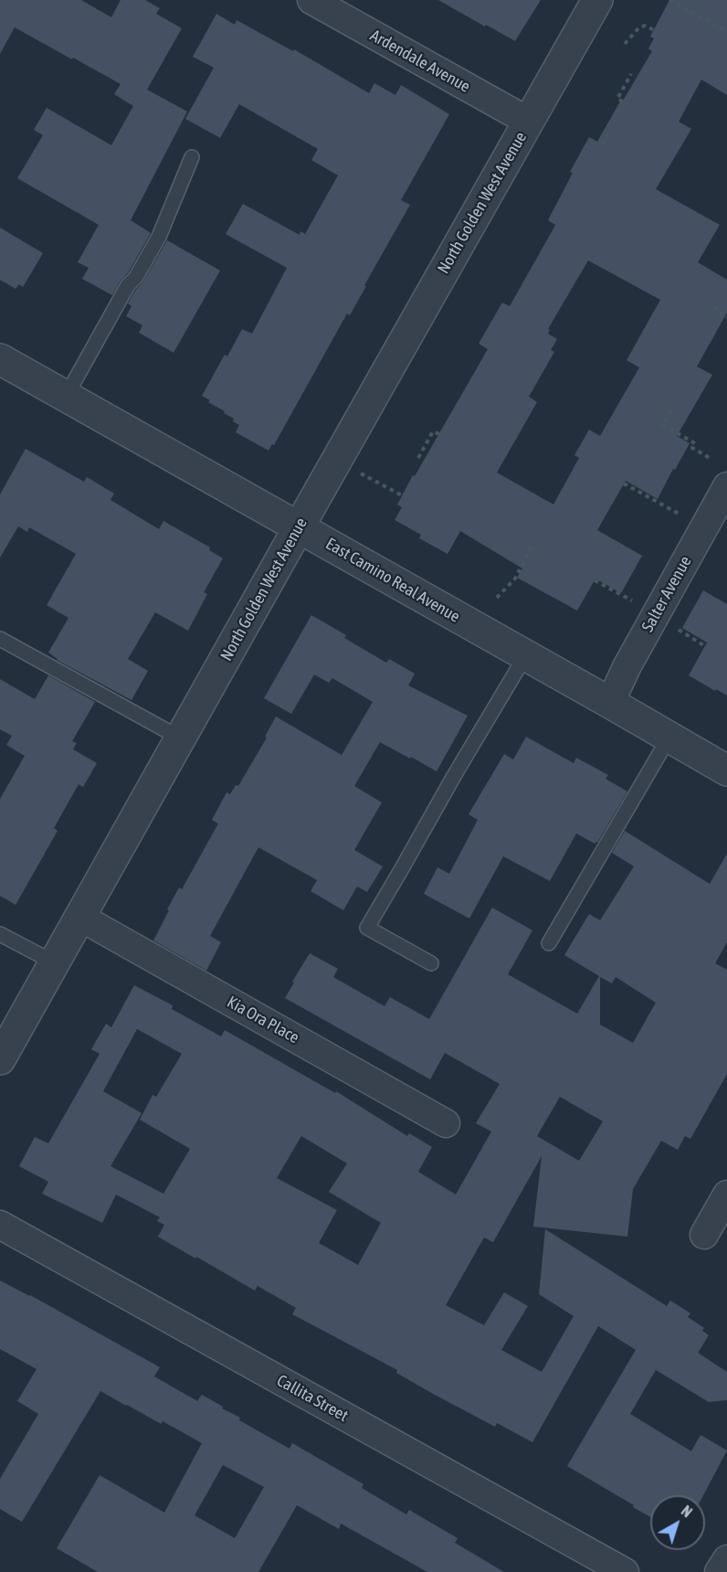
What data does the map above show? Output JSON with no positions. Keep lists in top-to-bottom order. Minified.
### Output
{"streets":{"street":["Ardendale Avenue","North Golden West Avenue","East Camino Real Avenue","Salter Avenue","Kia Ora Place","Callita Street"]},"crossings":[["Ardendale Avenue","North Golden West Avenue"],["North Golden West Avenue","East Camino Real Avenue"],["North Golden West Avenue","Kia Ora Place"],["East Camino Real Avenue","Salter Avenue"]],"north":"top right"}
